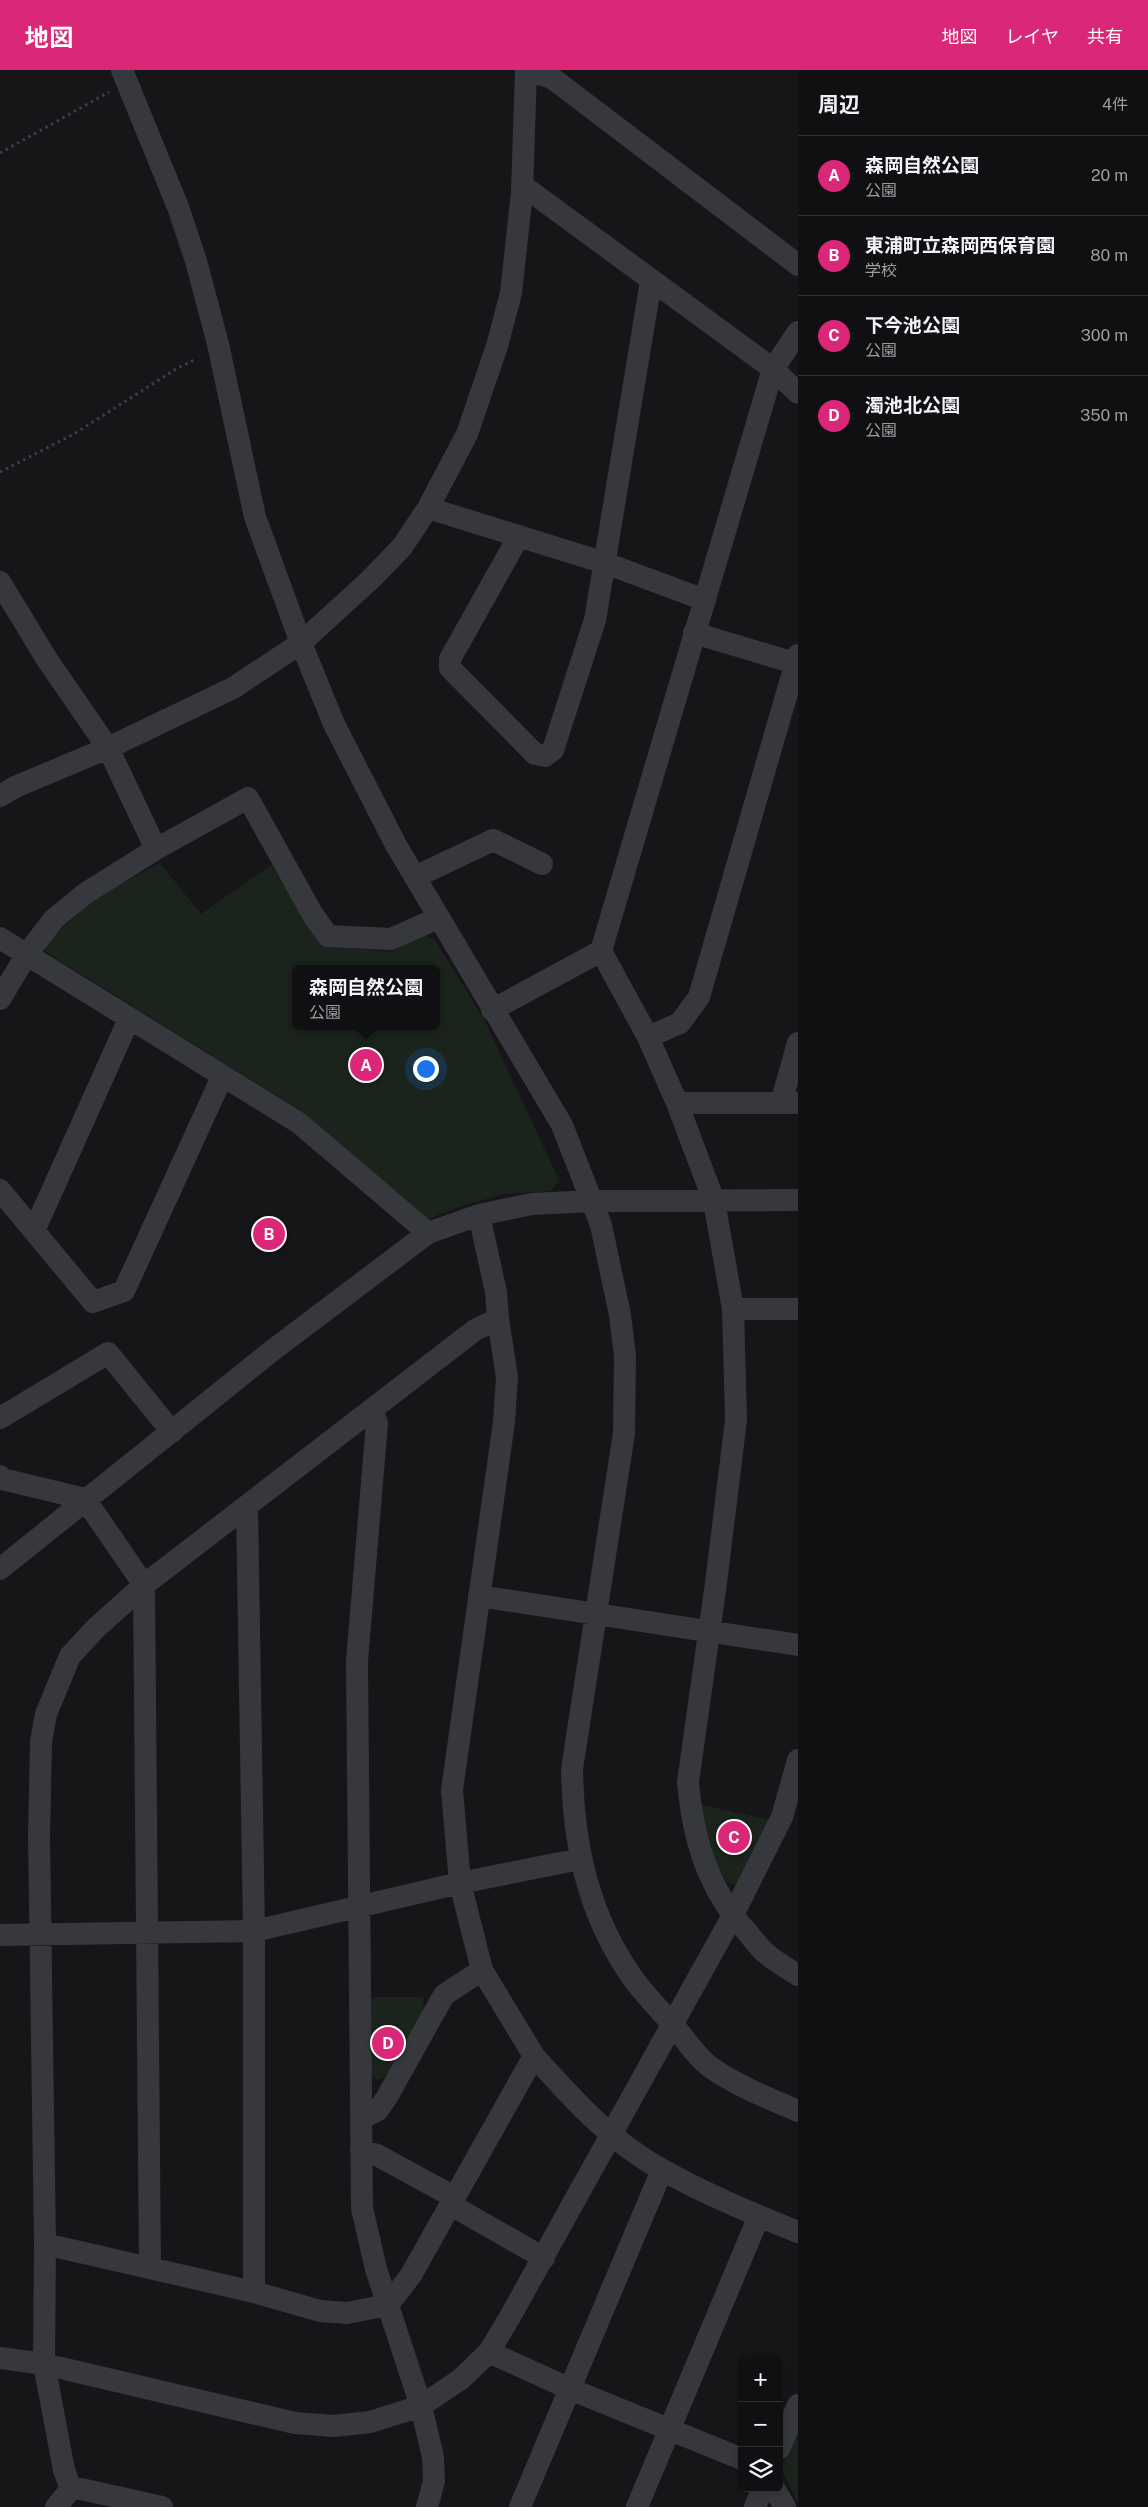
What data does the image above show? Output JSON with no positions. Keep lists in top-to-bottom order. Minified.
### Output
{"page":{"header":"地図","nav":["地図","レイヤ","共有"],"heading":["周辺","4件"],"list":[{"mark":"A","name":"森岡自然公園","note":"公園","value":"20 m"},{"mark":"B","name":"東浦町立森岡西保育園","note":"学校","value":"80 m"},{"mark":"C","name":"下今池公園","note":"公園","value":"300 m"},{"mark":"D","name":"濁池北公園","note":"公園","value":"350 m"}],"popup":["森岡自然公園","公園"],"pins":["A","B","C","D"],"map_buttons":["+","−"]}}
